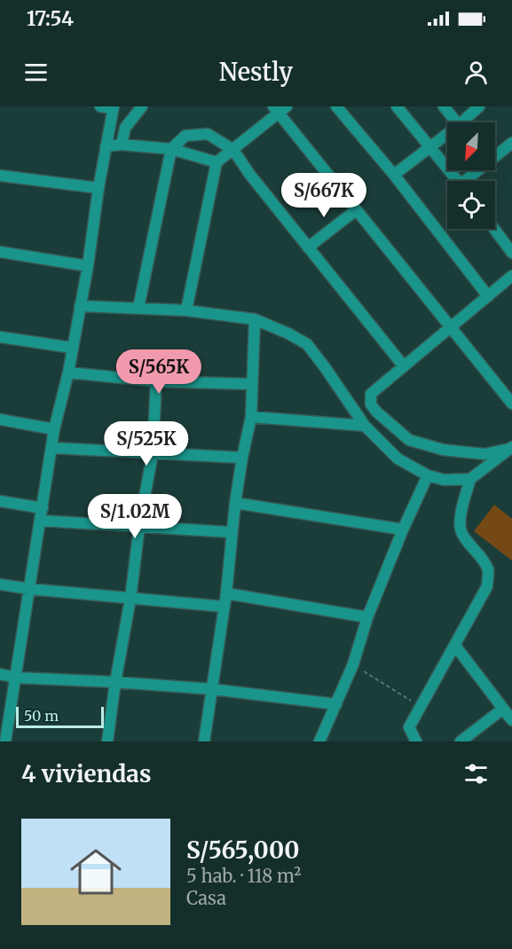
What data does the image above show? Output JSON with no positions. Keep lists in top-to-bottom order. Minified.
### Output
{"scale_bar":"50 m","north":"bottom left","page":{"status":"17:54","header":"Nestly","price":["S/667K","S/565K","S/525K","S/1.02M"],"scale":"50 m","heading":"4 viviendas","list":[{"name":"S/565,000","note":"5 hab. · 118 m² · Casa"}]}}
